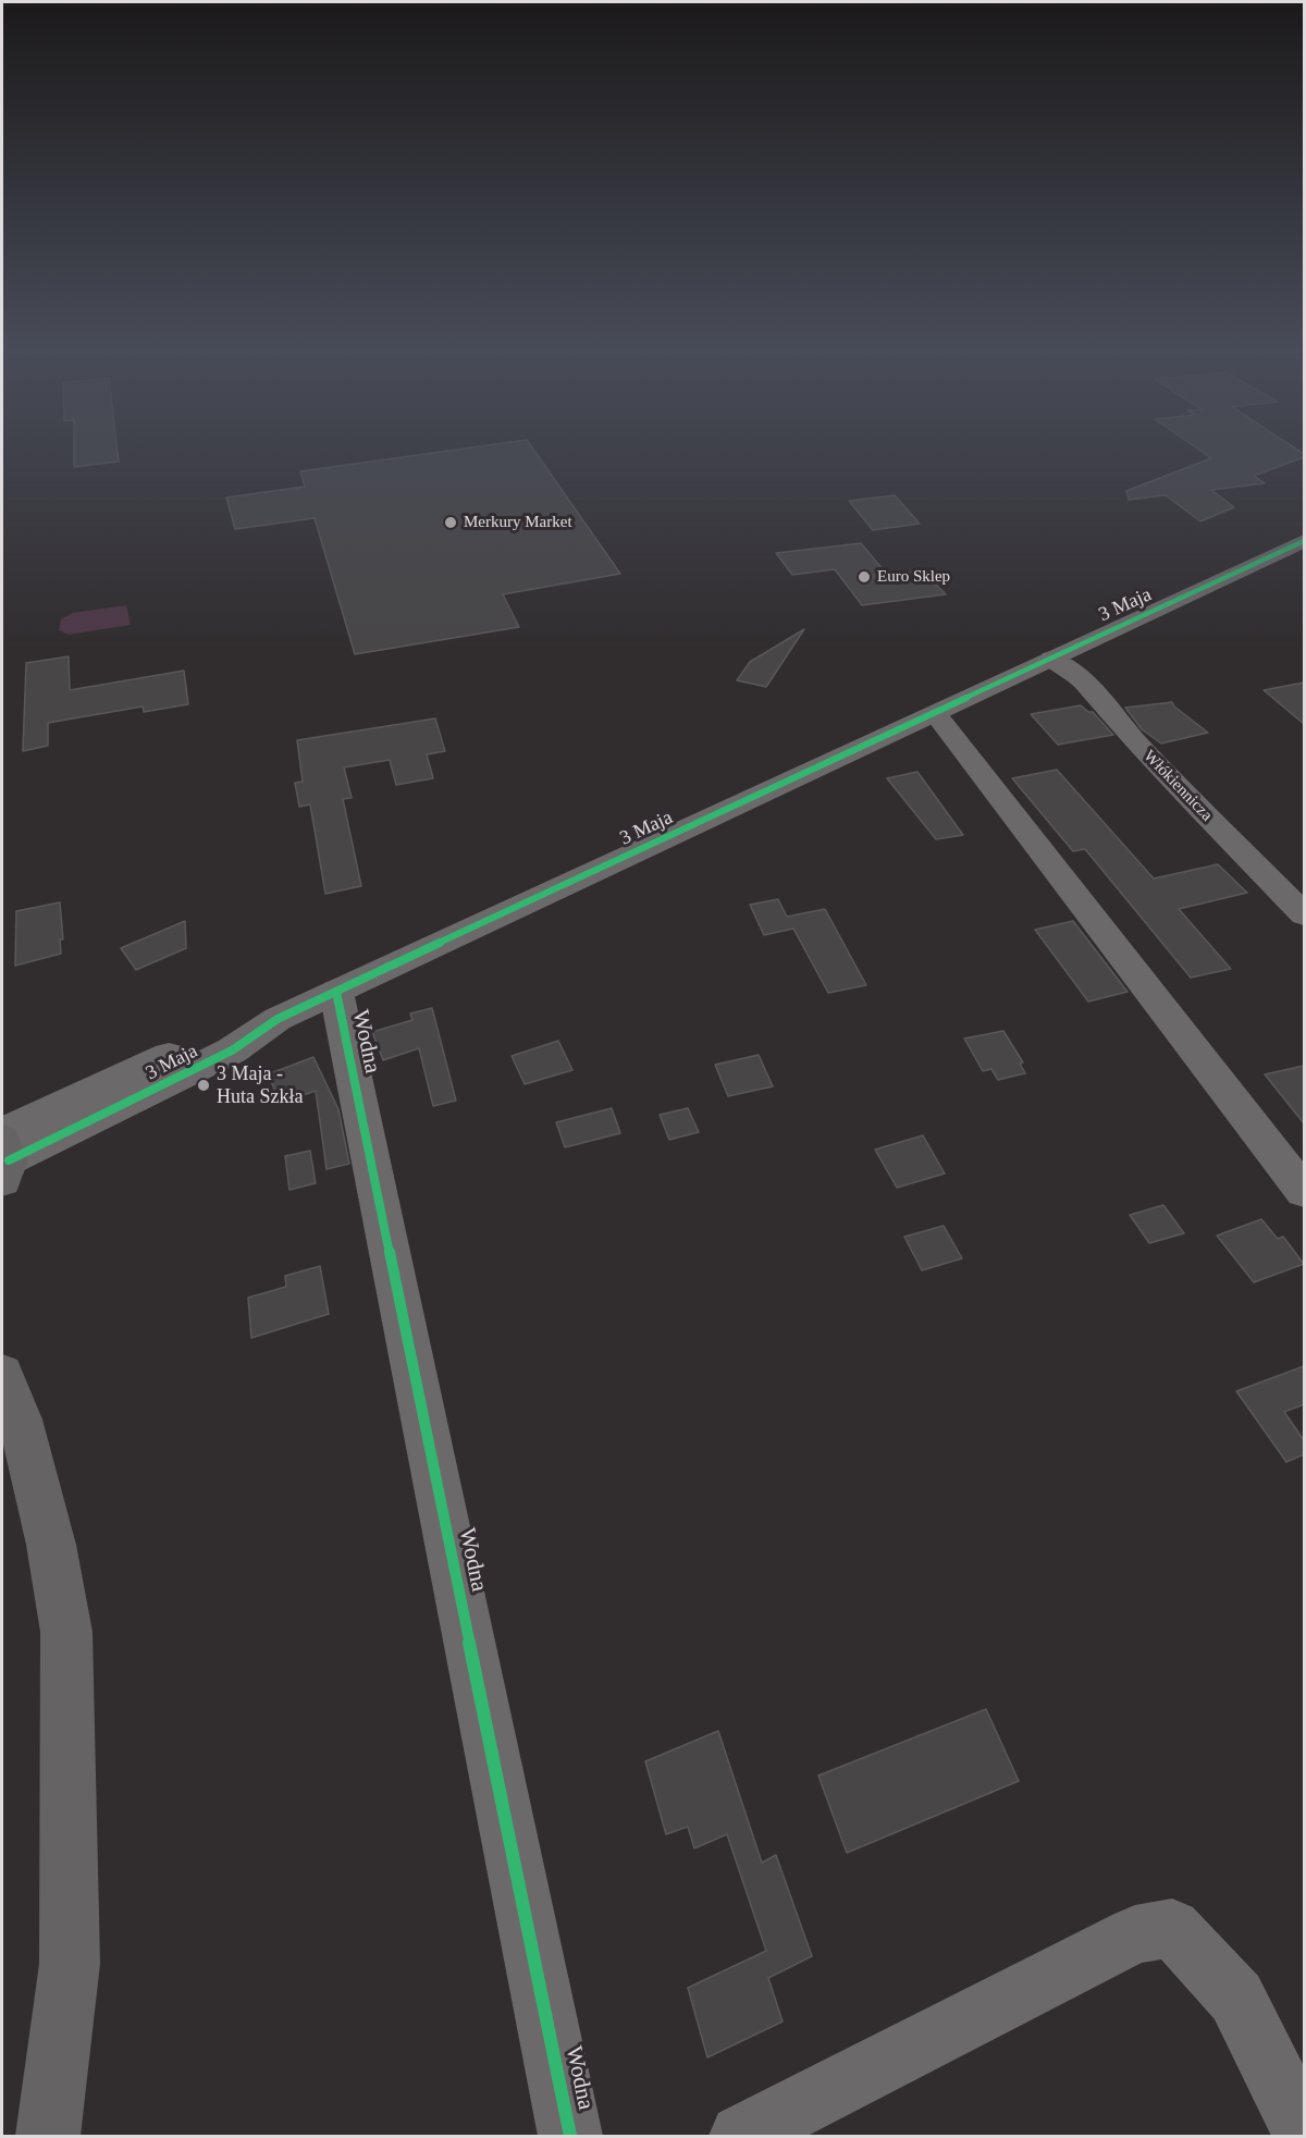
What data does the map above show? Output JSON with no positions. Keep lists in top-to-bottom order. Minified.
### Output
{"streets":{"street":["3 Maja","Włókiennicza","Wodna"]},"crossings":[["3 Maja","Włókiennicza"],["3 Maja","Wodna"]],"places":["Merkury Market","Euro Sklep","3 Maja - Huta Szkła"]}
